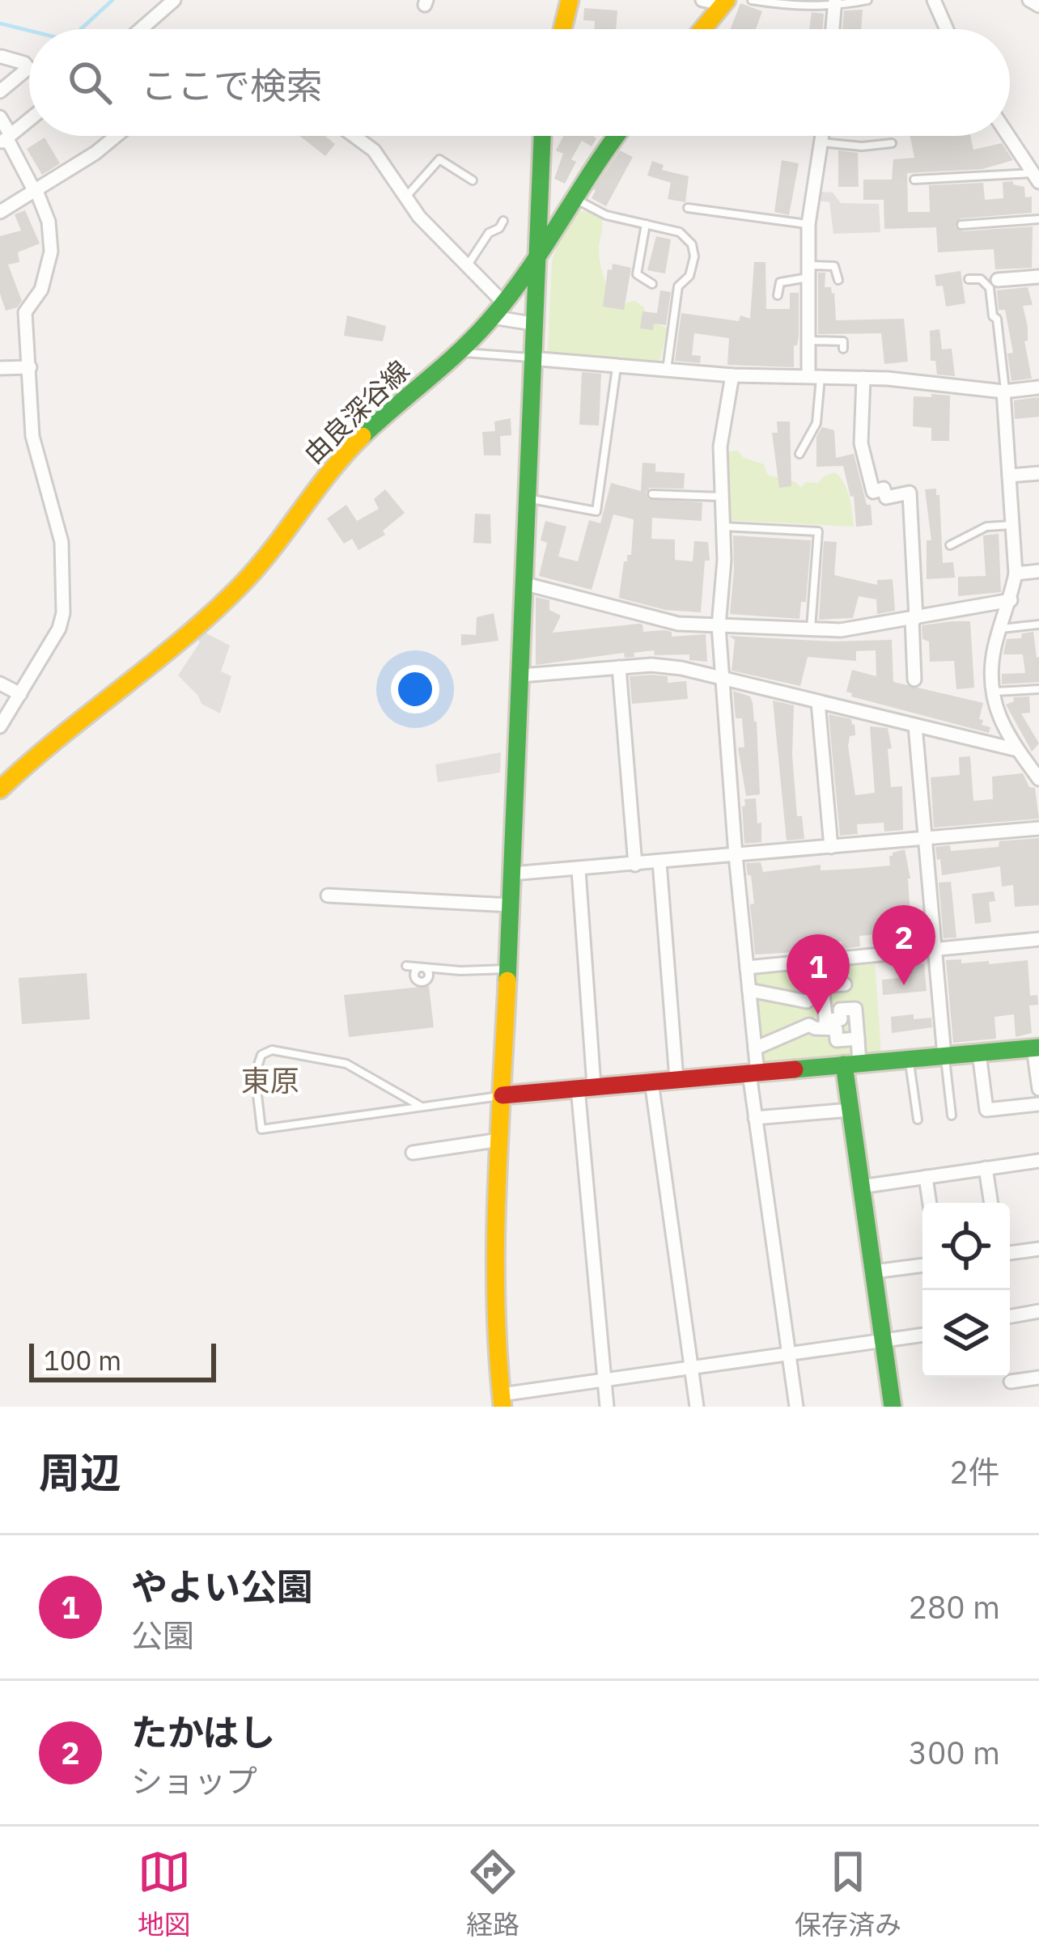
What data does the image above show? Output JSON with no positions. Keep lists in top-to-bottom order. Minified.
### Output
{"streets":{"street":["由良深谷線"]},"districts":["東原"],"scale_bar":"100 m","page":{"search":"ここで検索","pins":["2","1"],"scale":"100 m","heading":["周辺","2件"],"list":[{"mark":"1","name":"やよい公園","note":"公園","value":"280 m"},{"mark":"2","name":"たかはし","note":"ショップ","value":"300 m"}],"nav":["地図","経路","保存済み"]}}
